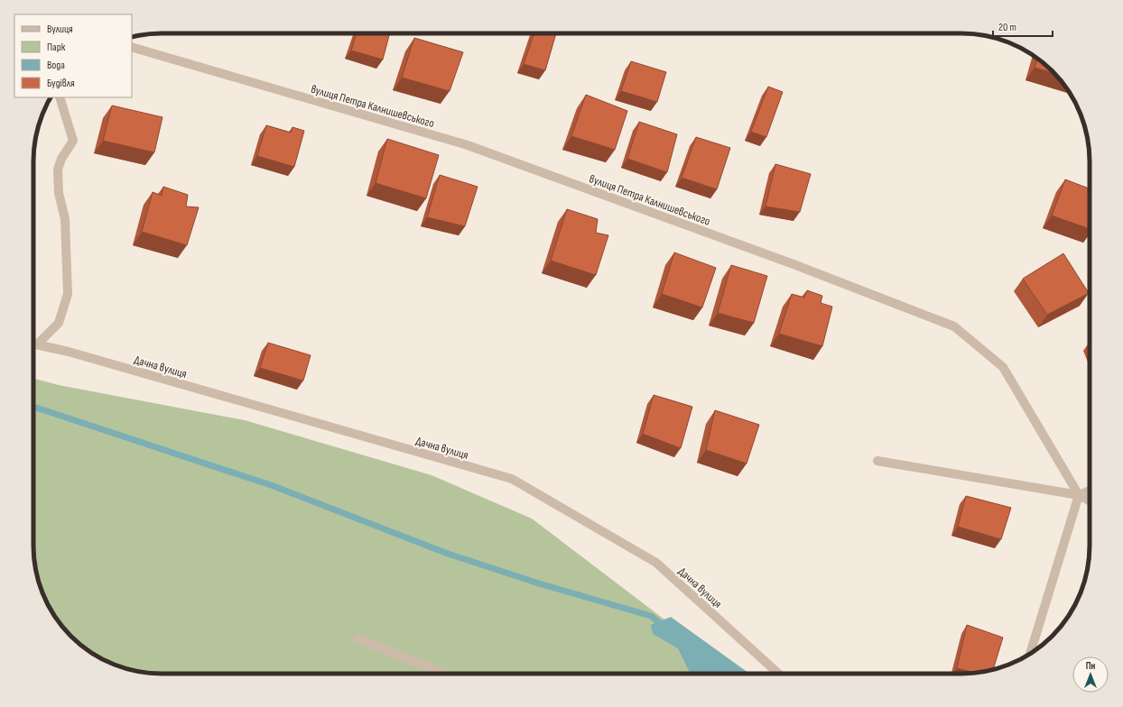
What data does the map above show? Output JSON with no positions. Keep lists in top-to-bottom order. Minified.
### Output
{"streets":{"street":["вулиця Петра Калнишевського","Дачна вулиця"]},"legend":["Вулиця","Парк","Вода","Будівля"],"scale_bar":"20 m","north":"top"}
